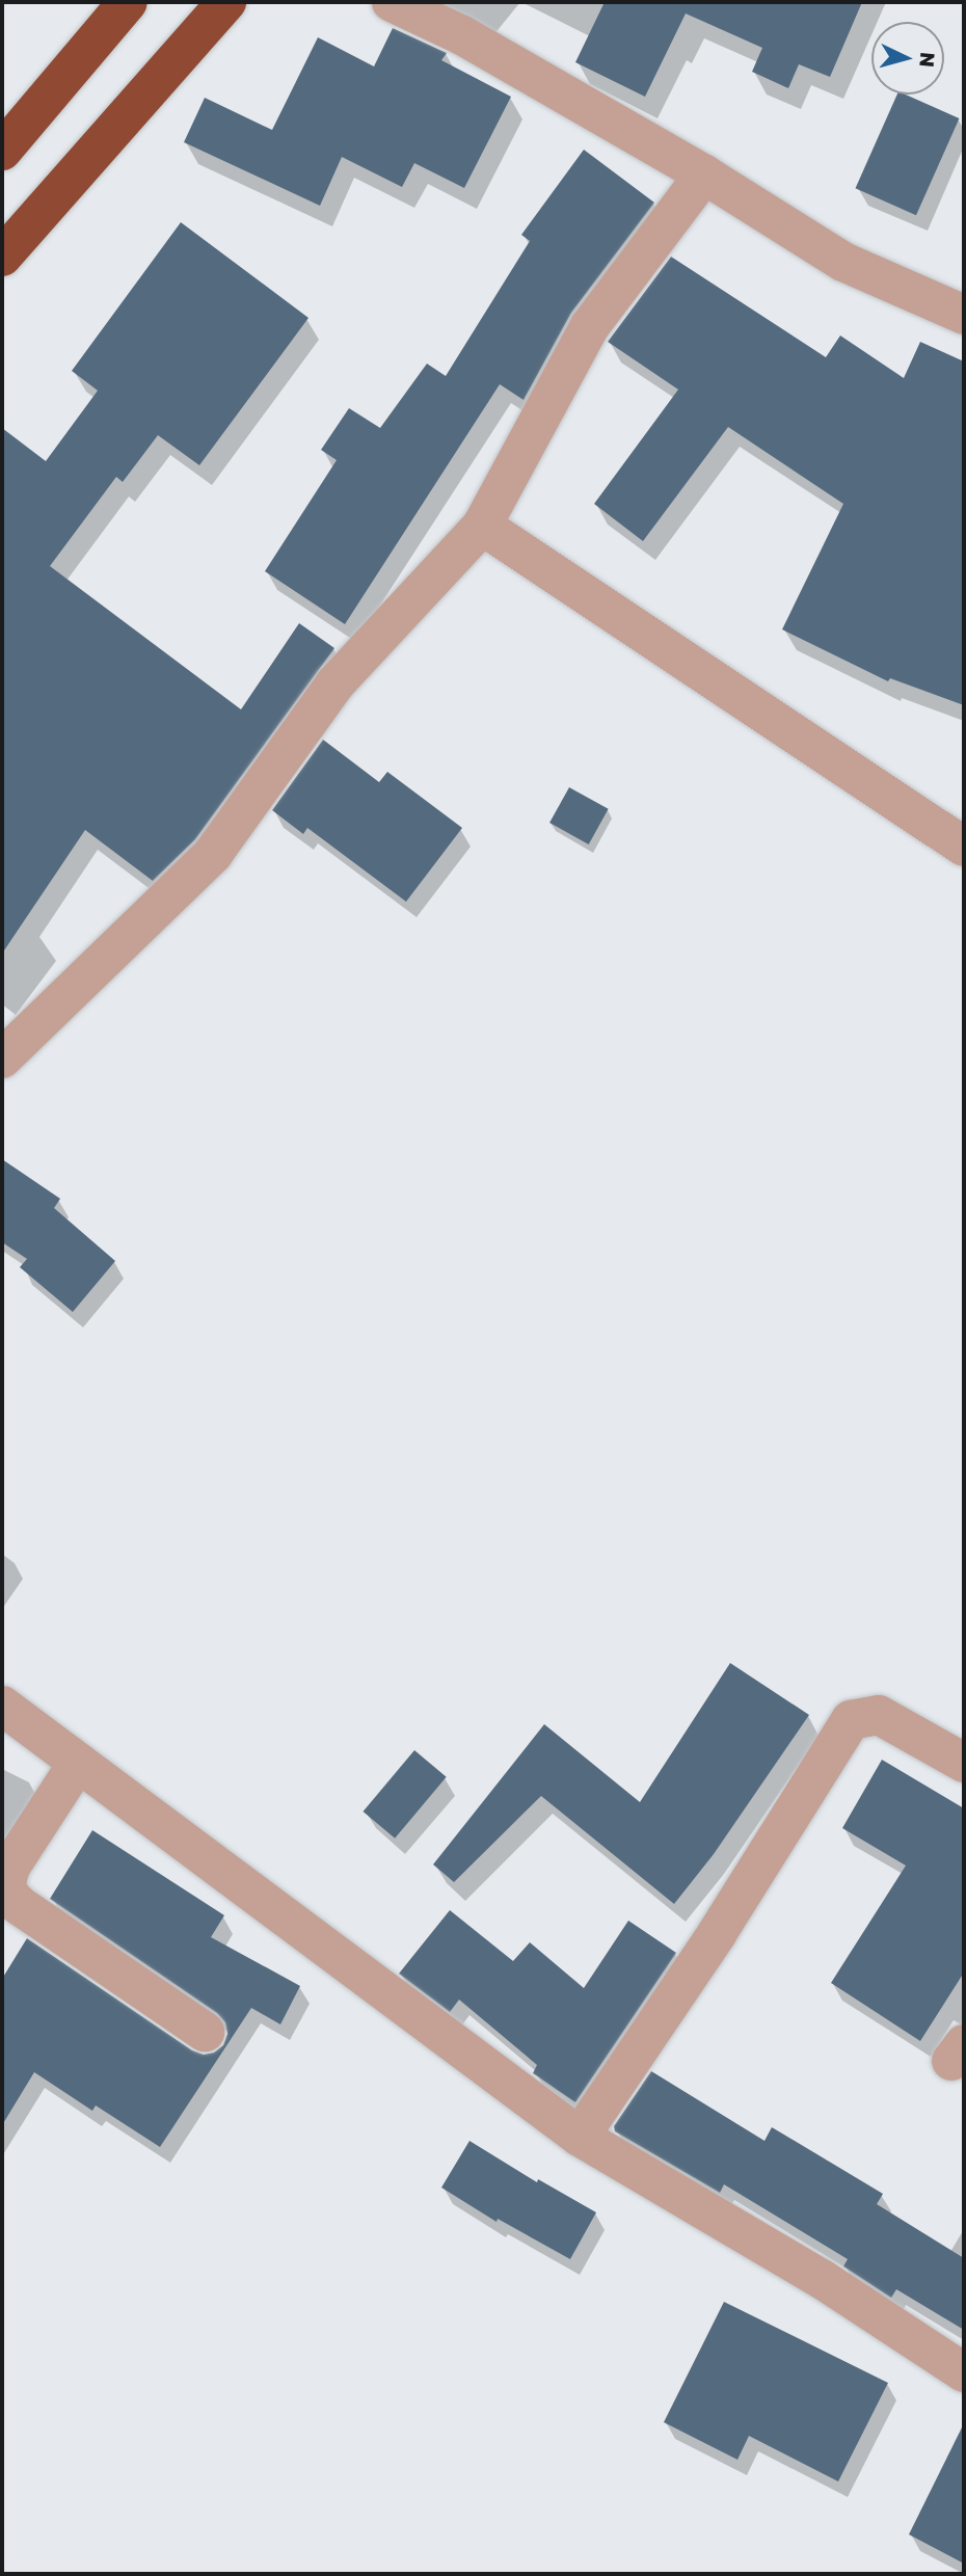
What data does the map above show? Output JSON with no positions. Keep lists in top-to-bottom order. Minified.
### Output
{"north":"right"}
